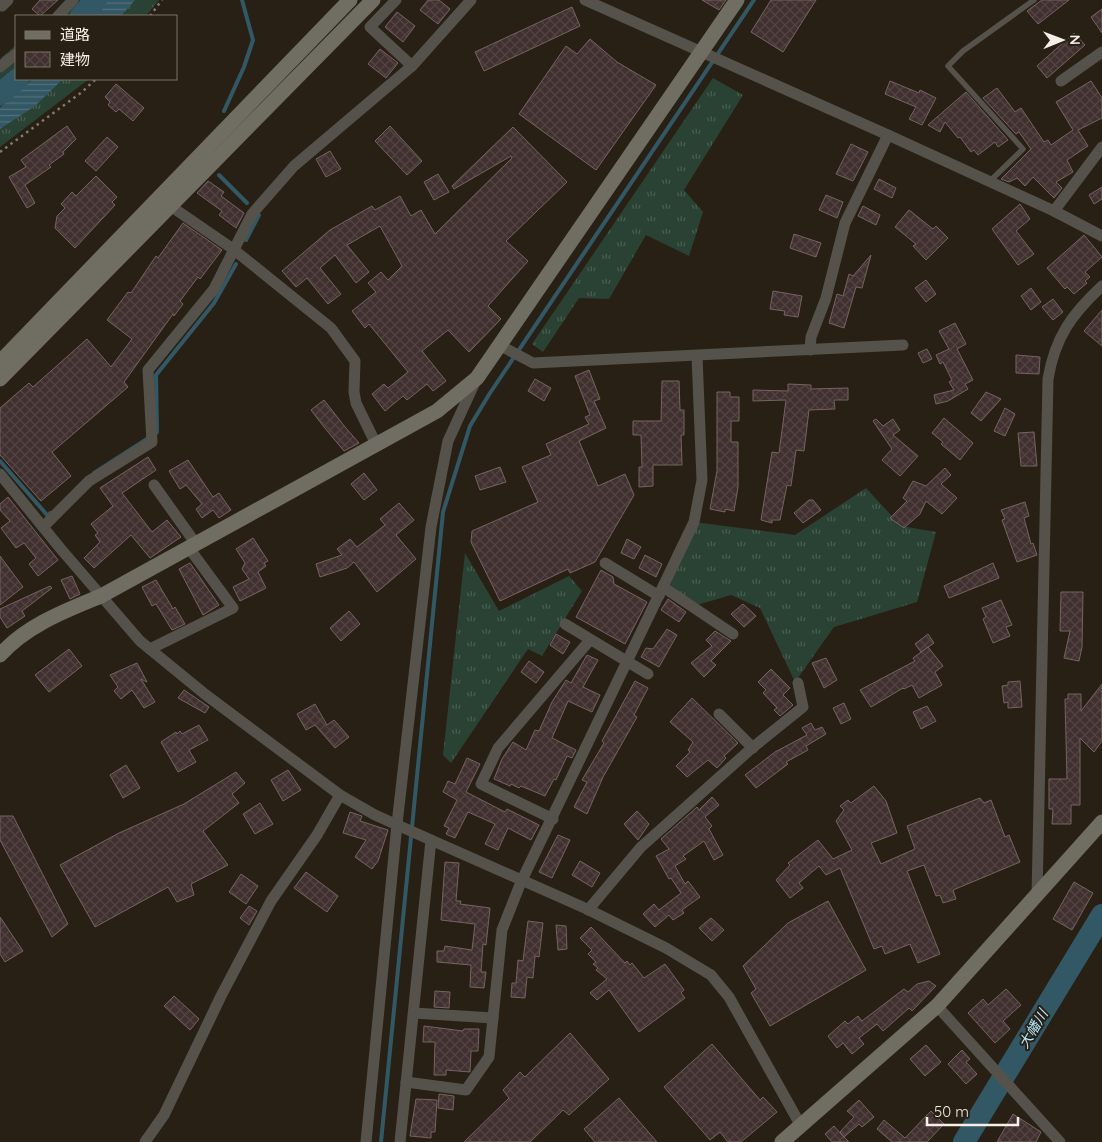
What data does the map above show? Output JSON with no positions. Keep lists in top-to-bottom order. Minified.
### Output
{"water":["大幡川"],"legend":["道路","建物"],"scale_bar":"50 m","north":"right"}
